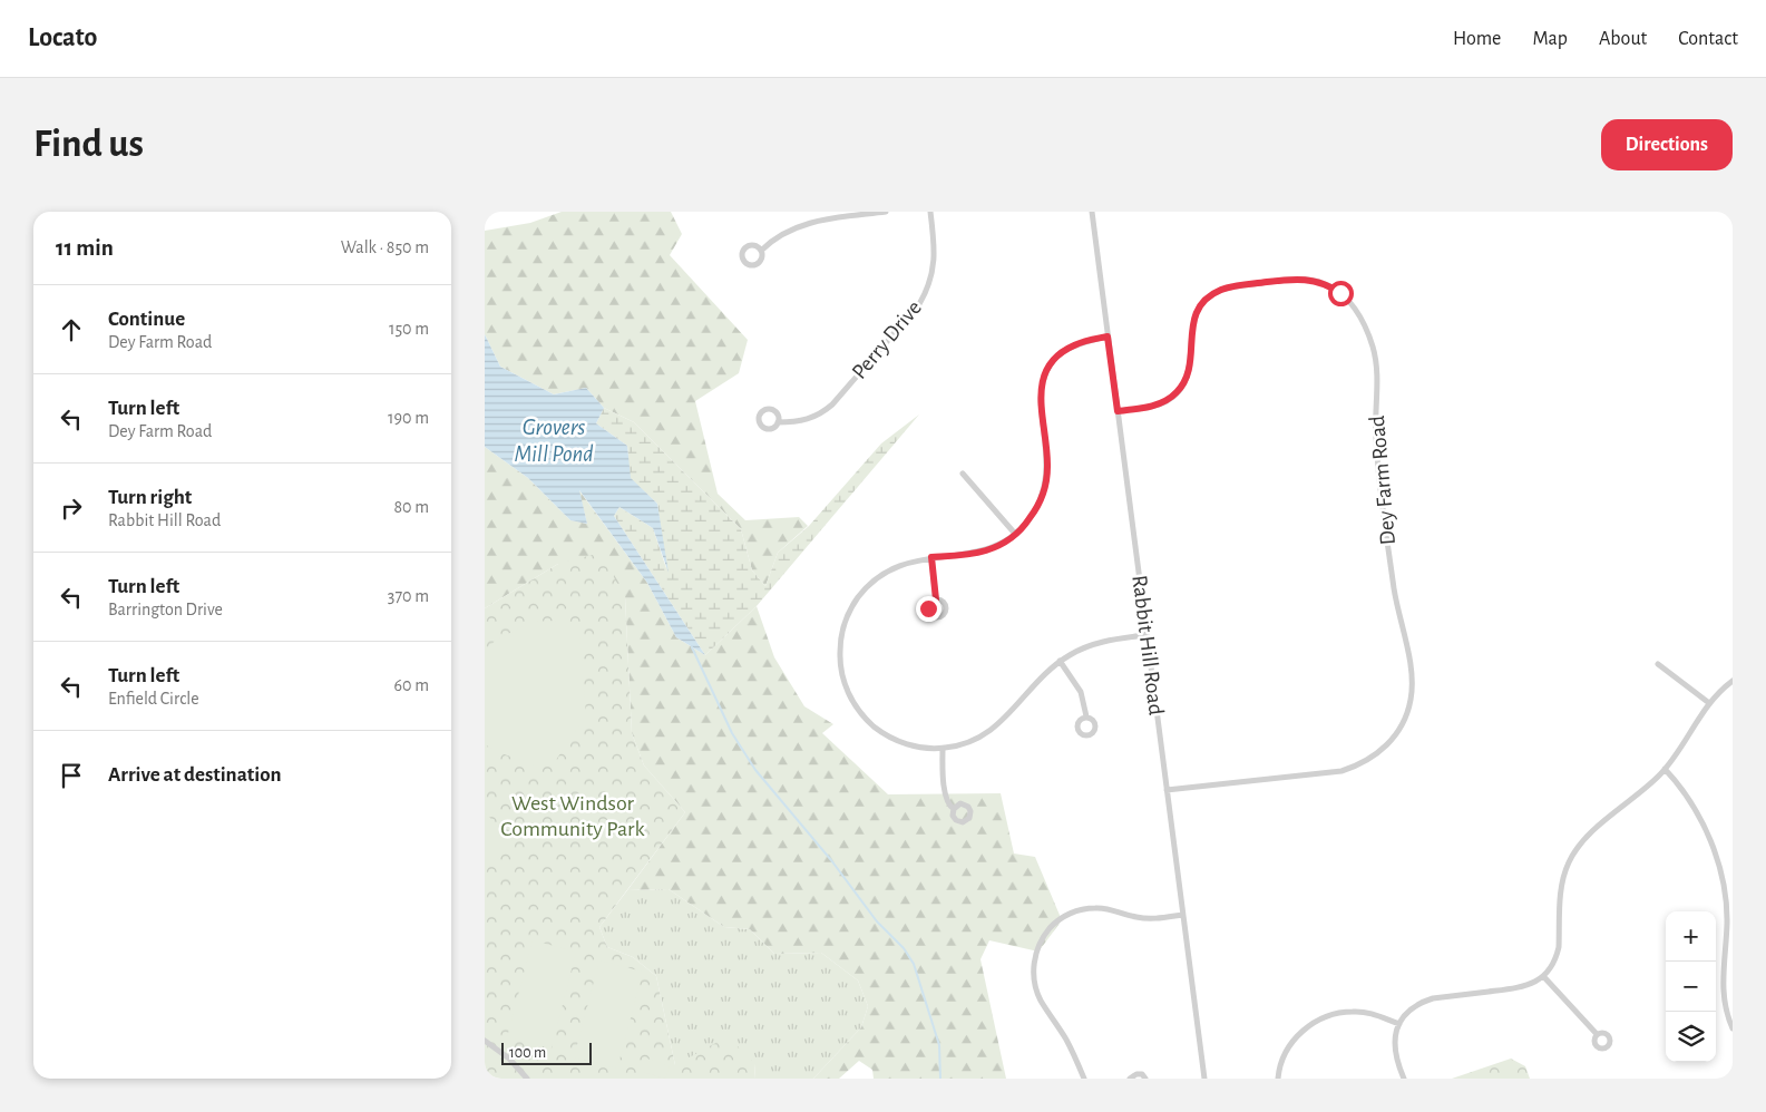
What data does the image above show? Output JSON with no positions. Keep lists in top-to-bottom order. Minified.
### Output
{"streets":{"street":["Perry Drive","Dey Farm Road","Rabbit Hill Road"]},"crossings":[["Dey Farm Road","Rabbit Hill Road"]],"water":["Grovers Mill Pond"],"parks":["West Windsor Community Park"],"scale_bar":"100 m","page":{"header":"Locato","nav":["Home","Map","About","Contact"],"buttons":"Directions","title":"Find us","heading":["11 min","Walk · 850 m"],"list":[["Continue","Dey Farm Road","150 m"],["Turn left","Dey Farm Road","190 m"],["Turn right","Rabbit Hill Road","80 m"],["Turn left","Barrington Drive","370 m"],["Turn left","Enfield Circle","60 m"],"Arrive at destination"],"map_buttons":["+","−"],"scale":"100 m"}}
